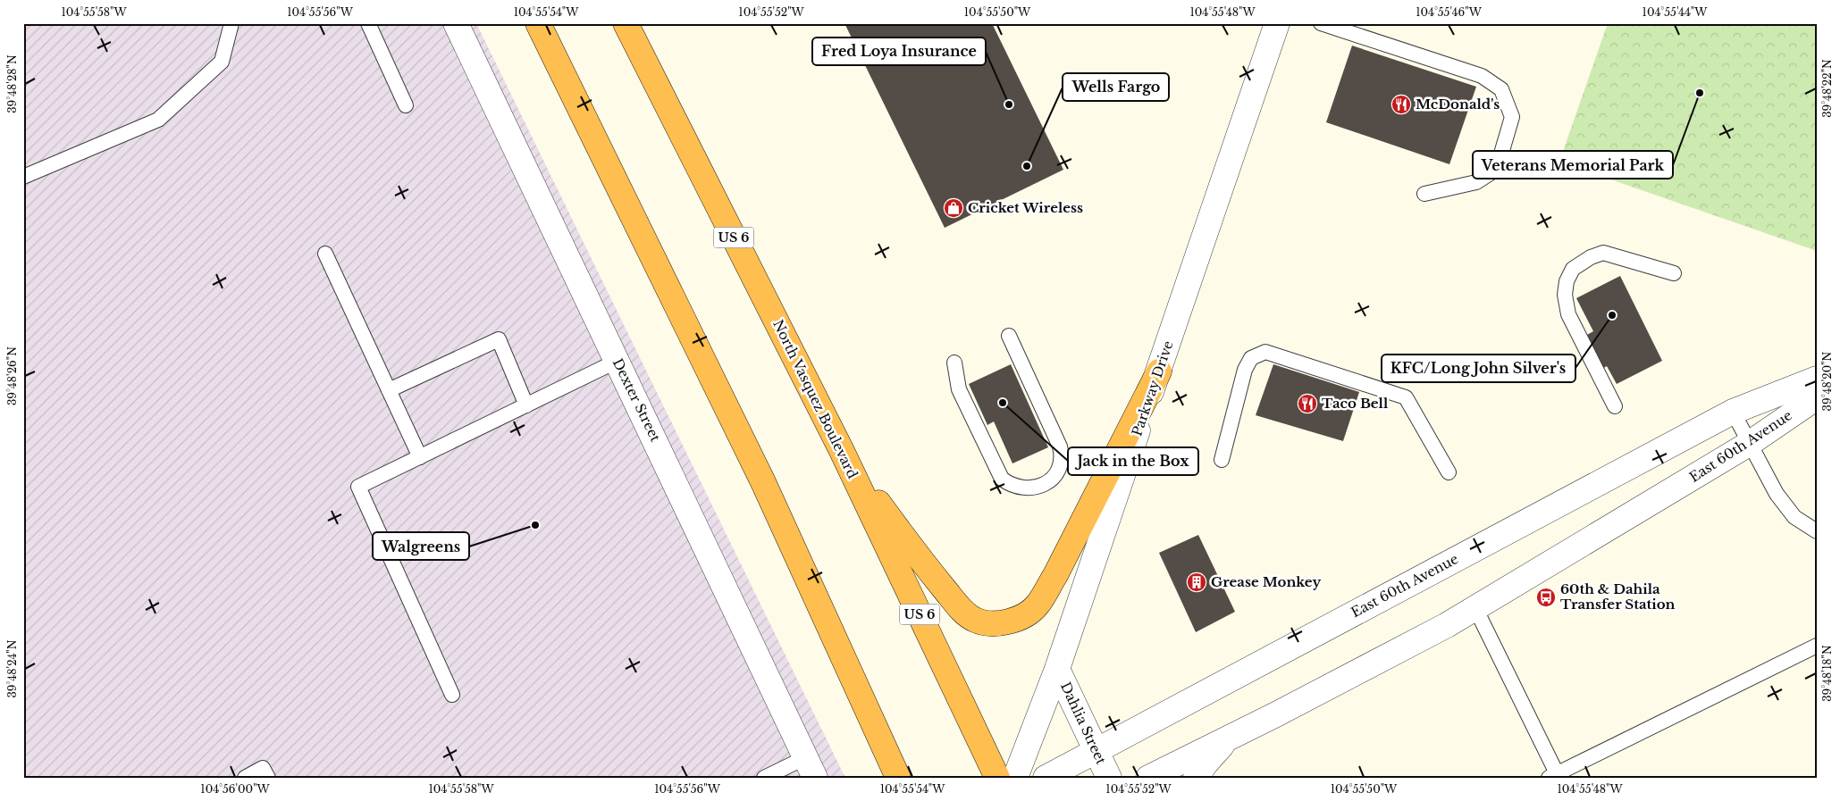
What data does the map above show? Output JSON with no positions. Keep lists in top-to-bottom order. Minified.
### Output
{"streets":{"highway":["US 6","North Vasquez Boulevard"],"street":["Parkway Drive","Dexter Street","East 60th Avenue","Dahlia Street"]},"crossings":[["Parkway Drive","Dahlia Street"],["East 60th Avenue","Dahlia Street"]],"places":{"other":["Veterans Memorial Park","Fred Loya Insurance","Wells Fargo","KFC/Long John Silver's","Jack in the Box","Walgreens"],"restaurant":["McDonald's","Taco Bell"],"shop":["Cricket Wireless"],"building":["Grease Monkey"],"bus stop":["60th & Dahila Transfer Station"]},"coordinates":["104°55'58\"W","104°55'56\"W","104°55'54\"W","104°55'52\"W","104°55'50\"W","104°55'48\"W","104°55'46\"W","104°55'44\"W","39°48'28\"N","39°48'22\"N","39°48'26\"N","39°48'20\"N","39°48'24\"N","39°48'18\"N","104°56'00\"W"]}
